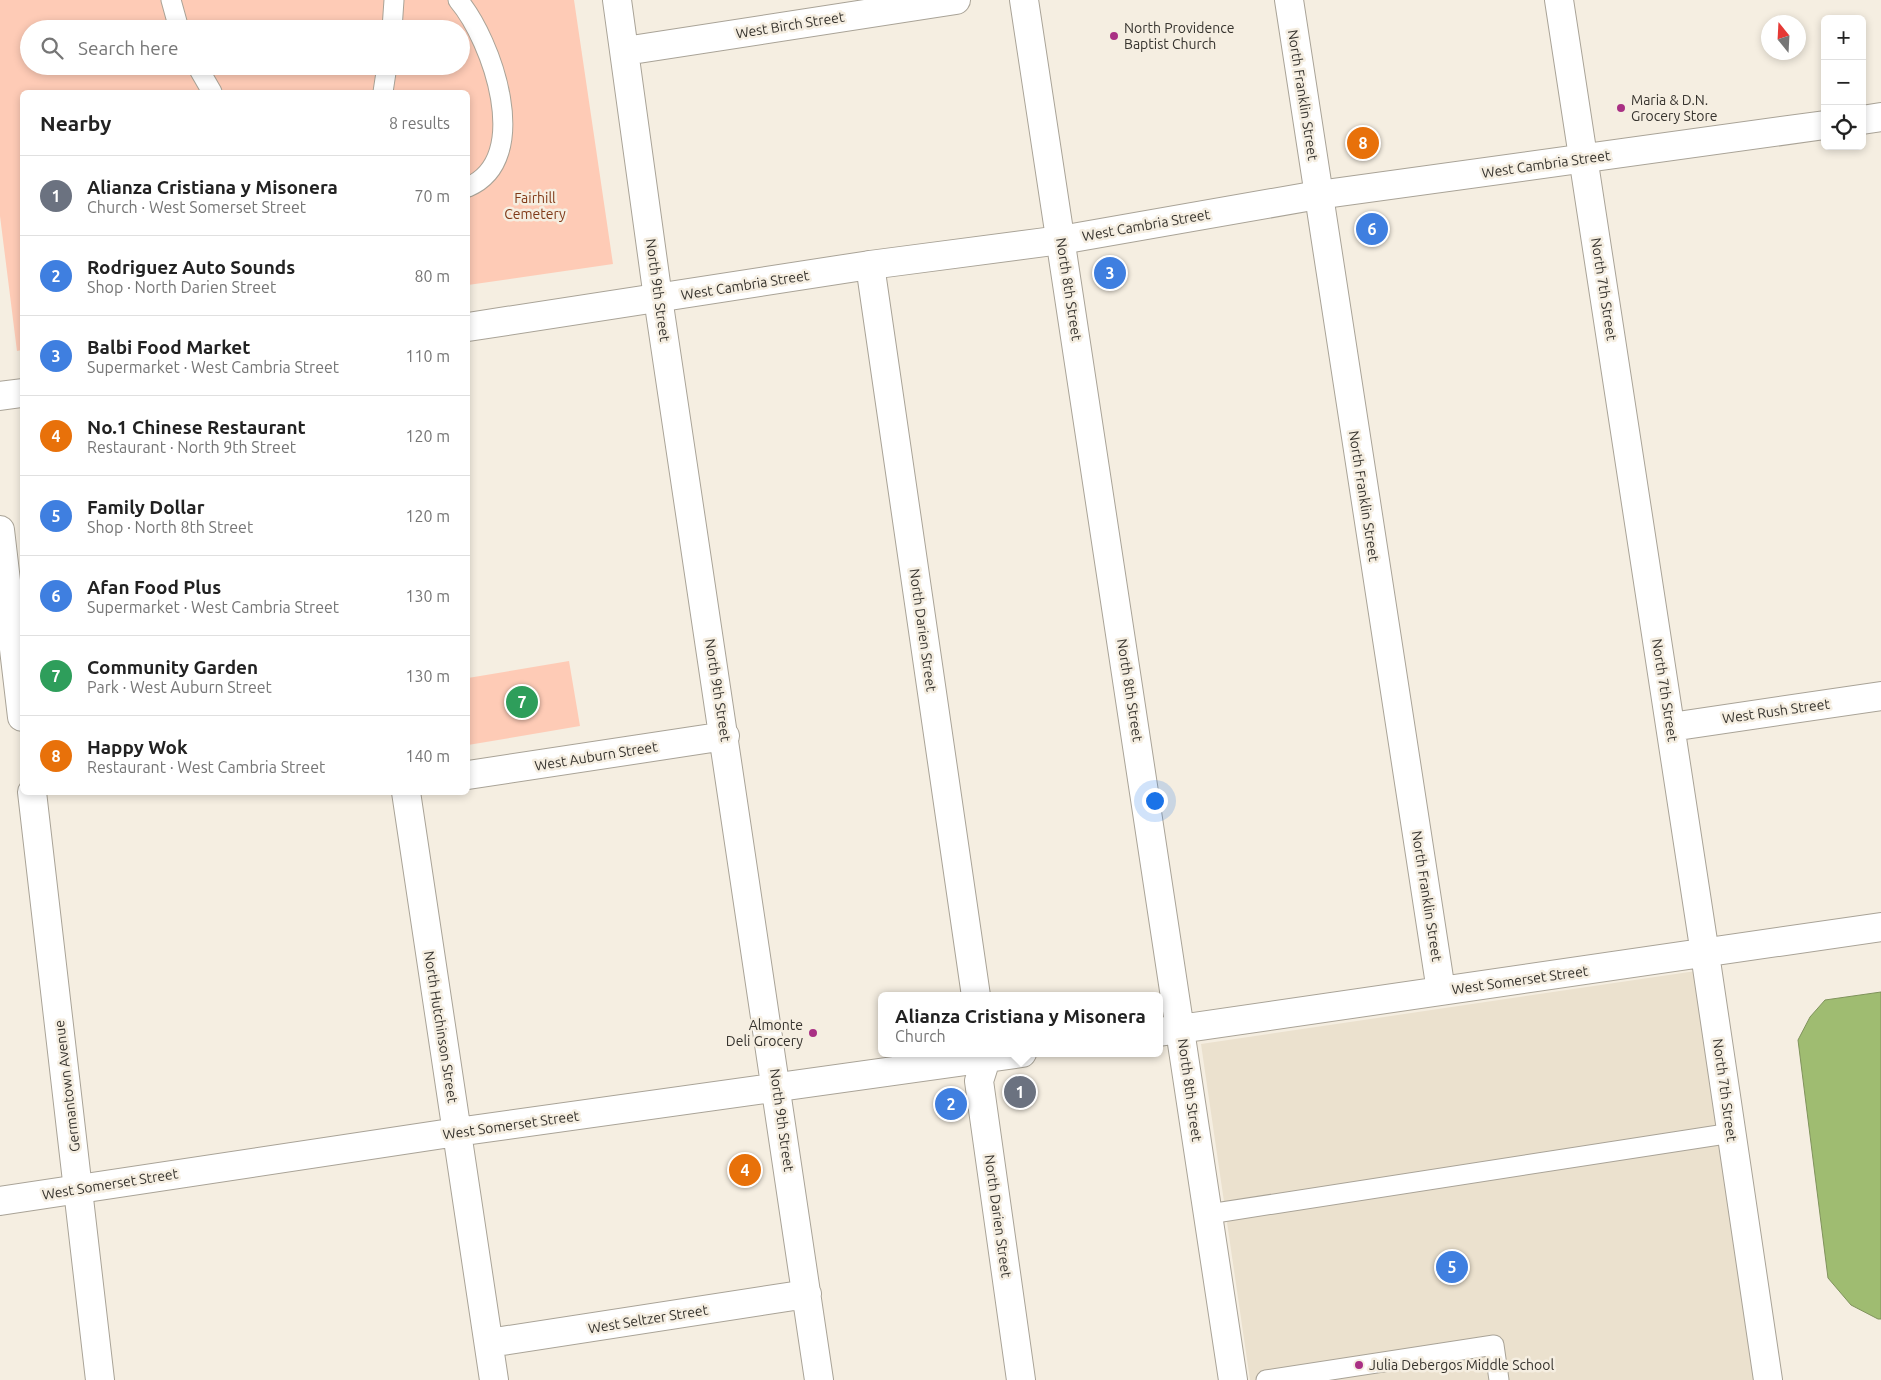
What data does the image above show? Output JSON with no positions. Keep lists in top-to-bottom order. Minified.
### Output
{"streets":{"street":["West Birch Street","North Franklin Street","West Cambria Street","North 8th Street","North 7th Street","North 9th Street","North Darien Street","West Rush Street","West Auburn Street","West Somerset Street","North Hutchinson Street","Germantown Avenue","West Seltzer Street"]},"crossings":[["West Birch Street","North 9th Street"],["North Franklin Street","West Cambria Street"],["North Franklin Street","West Somerset Street"],["West Cambria Street","North 8th Street"],["West Cambria Street","North 7th Street"],["West Cambria Street","North 9th Street"],["West Cambria Street","North Darien Street"],["North 8th Street","West Somerset Street"],["North 7th Street","West Rush Street"],["North 7th Street","West Somerset Street"],["North 9th Street","West Auburn Street"],["North 9th Street","West Somerset Street"],["North 9th Street","West Seltzer Street"],["West Somerset Street","North Hutchinson Street"],["West Somerset Street","Germantown Avenue"],["North Hutchinson Street","West Seltzer Street"]],"parks":["Fairhill Cemetery"],"places":["North Providence Baptist Church","Maria & D.N. Grocery Store","Almonte Deli Grocery","Julia Debergos Middle School"],"north":"top","page":{"map_buttons":["+","−"],"search":"Search here","heading":["Nearby","8 results"],"pins":["8","6","3","7","1","2","4","5"],"list":[{"mark":"1","name":"Alianza Cristiana y Misonera","note":"Church · West Somerset Street","value":"70 m"},{"mark":"2","name":"Rodriguez Auto Sounds","note":"Shop · North Darien Street","value":"80 m"},{"mark":"3","name":"Balbi Food Market","note":"Supermarket · West Cambria Street","value":"110 m"},{"mark":"4","name":"No.1 Chinese Restaurant","note":"Restaurant · North 9th Street","value":"120 m"},{"mark":"5","name":"Family Dollar","note":"Shop · North 8th Street","value":"120 m"},{"mark":"6","name":"Afan Food Plus","note":"Supermarket · West Cambria Street","value":"130 m"},{"mark":"7","name":"Community Garden","note":"Park · West Auburn Street","value":"130 m"},{"mark":"8","name":"Happy Wok","note":"Restaurant · West Cambria Street","value":"140 m"}],"popup":["Alianza Cristiana y Misonera","Church"]}}
